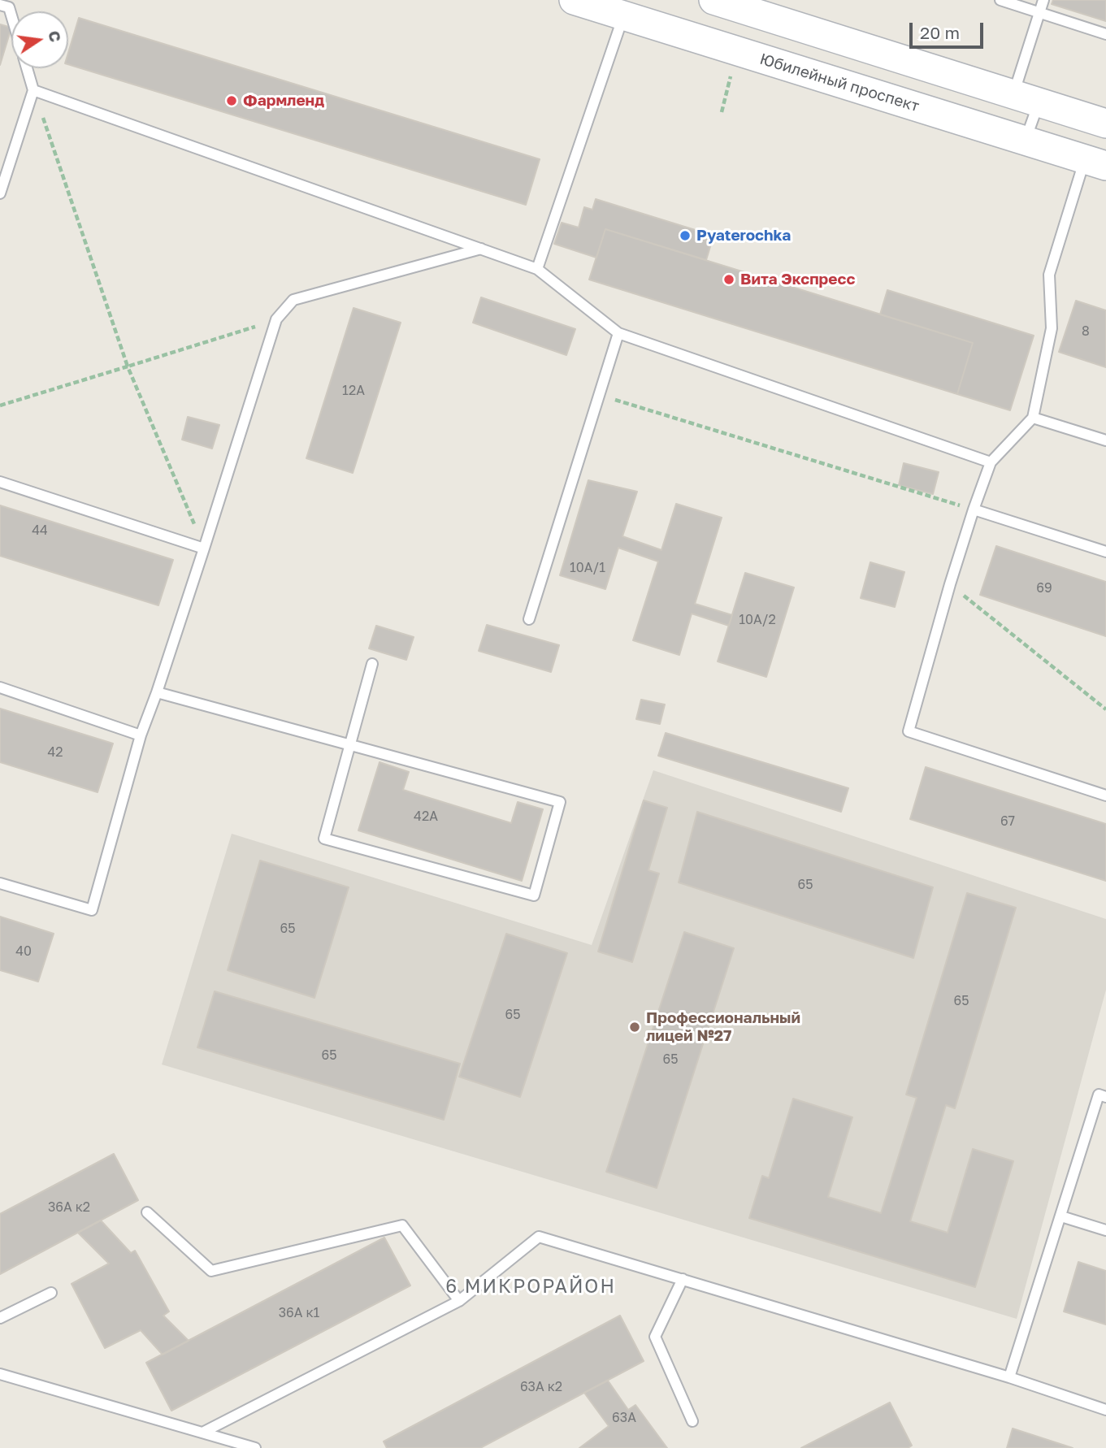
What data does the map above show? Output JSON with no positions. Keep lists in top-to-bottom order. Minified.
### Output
{"streets":{"main road":["Юбилейный проспект"]},"districts":["6 МИКРОРАЙОН"],"places":["Фармленд","Pyaterochka","Вита Экспресс","Профессиональный лицей №27"],"house_numbers":["8","12А","44","10А/1","69","10А/2","42","42А","67","65","65","40","65","65","65","65","36А к2","36А к1","63А к2","63А"],"scale_bar":"20 m","north":"right"}
